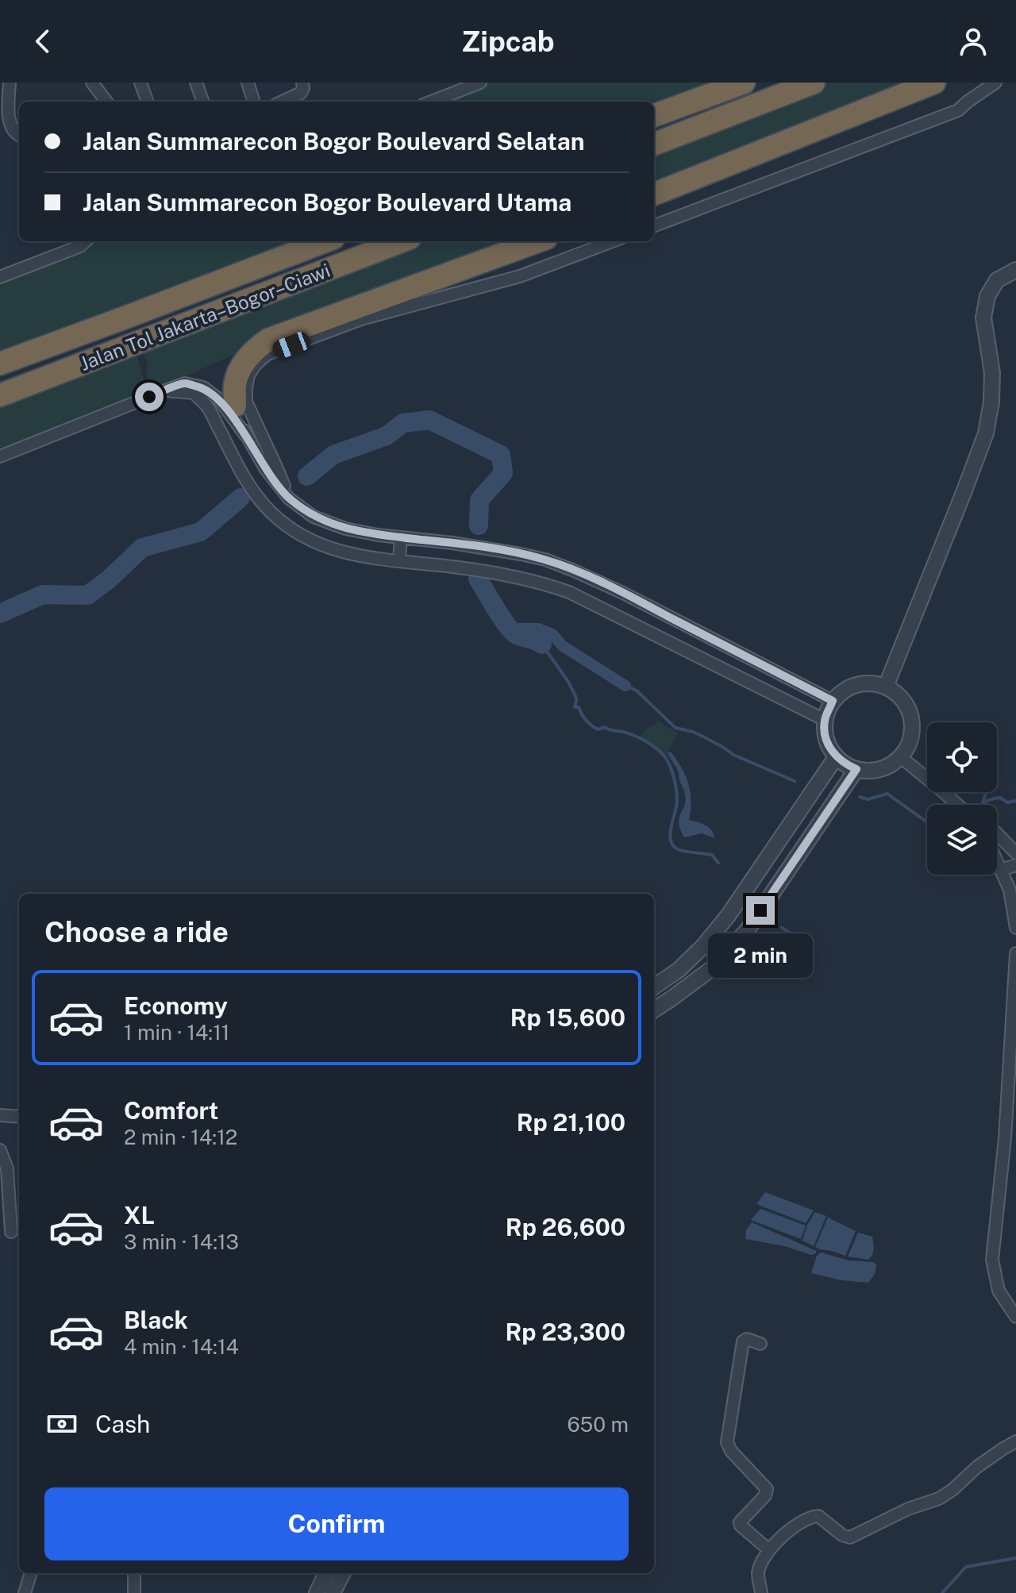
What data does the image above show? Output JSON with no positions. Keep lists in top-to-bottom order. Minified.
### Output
{"streets":{"highway":["Jalan Tol Jakarta–Bogor–Ciawi"]},"page":{"header":"Zipcab","banner":["Jalan Summarecon Bogor Boulevard Selatan","Jalan Summarecon Bogor Boulevard Utama"],"heading":"Choose a ride","bubble":"2 min","list":[{"name":"Economy","note":"1 min · 14:11","value":"Rp 15,600"},{"name":"Comfort","note":"2 min · 14:12","value":"Rp 21,100"},{"name":"XL","note":"3 min · 14:13","value":"Rp 26,600"},{"name":"Black","note":"4 min · 14:14","value":"Rp 23,300"}],"pay":["Cash","650 m"],"buttons":"Confirm"}}
